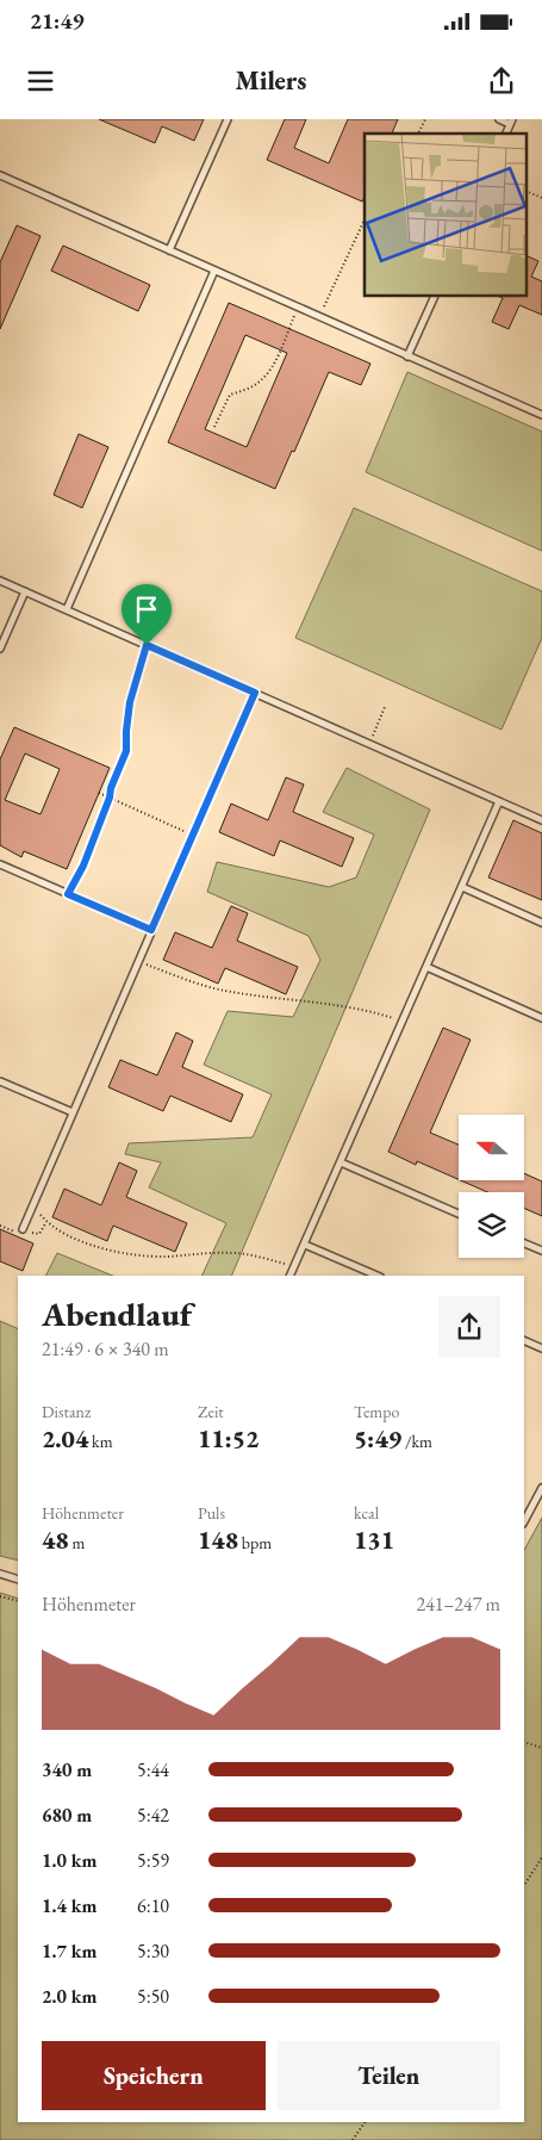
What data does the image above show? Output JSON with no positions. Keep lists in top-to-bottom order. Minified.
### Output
{"north":"left","page":{"status":"21:49","header":"Milers","heading":["Abendlauf","21:49 · 6 × 340 m"],"stats":[["Distanz","2.04 km"],["Zeit","11:52"],["Tempo","5:49 /km"],["Höhenmeter","48 m"],["Puls","148 bpm"],["kcal","131"]],"chart":["Höhenmeter","241–247 m"],"list":[{"name":"340 m","note":"5:44"},{"name":"680 m","note":"5:42"},{"name":"1.0 km","note":"5:59"},{"name":"1.4 km","note":"6:10"},{"name":"1.7 km","note":"5:30"},{"name":"2.0 km","note":"5:50"}],"buttons":["Speichern","Teilen"]}}
